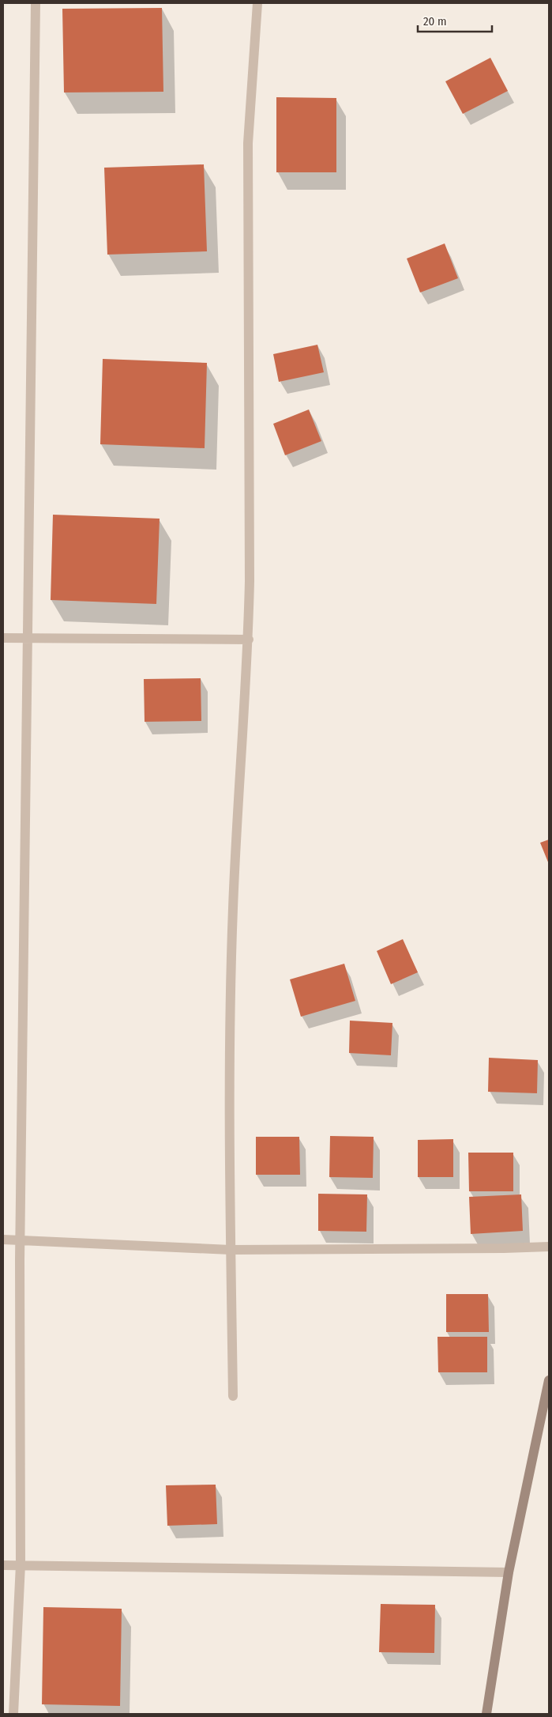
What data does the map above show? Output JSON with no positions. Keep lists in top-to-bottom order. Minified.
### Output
{"scale_bar":"20 m"}
